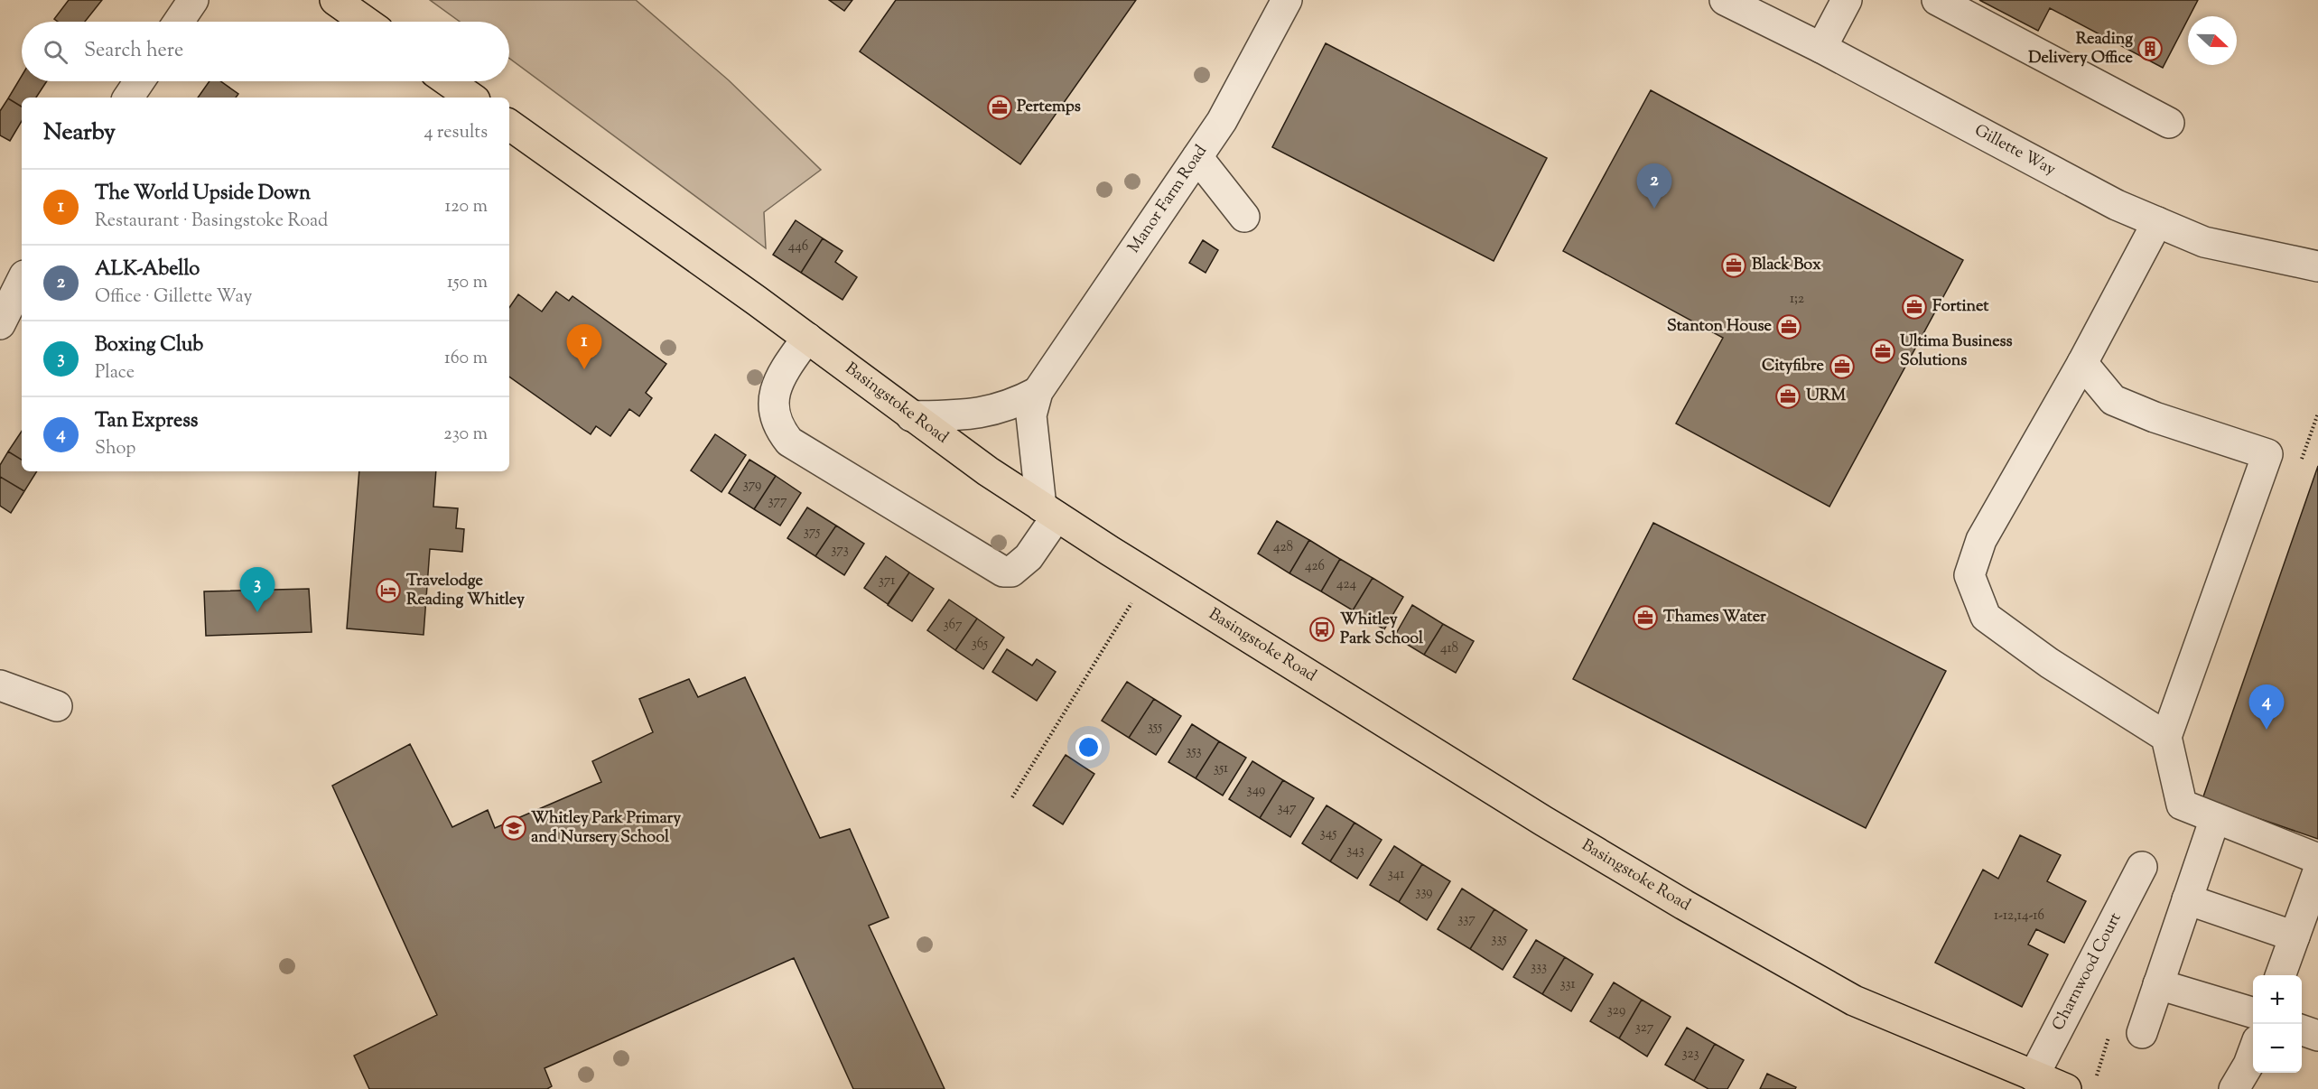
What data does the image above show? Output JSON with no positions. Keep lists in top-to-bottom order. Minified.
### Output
{"streets":{"main road":["Basingstoke Road"],"street":["Gillette Way","Manor Farm Road","Charnwood Court"]},"crossings":[["Manor Farm Road","Basingstoke Road"],["Basingstoke Road","Charnwood Court"]],"places":{"building":["Reading Delivery Office"],"office":["Pertemps","Black Box","Fortinet","Stanton House","Ultima Business Solutions","Cityfibre","URM","Thames Water"],"hotel":["Travelodge Reading Whitley"],"bus stop":["Whitley Park School"],"school or university":["Whitley Park Primary and Nursery School"]},"house_numbers":["446","1;2","379","377","375","428","373","426","371","424","367","365","418","355","353","351","349","347","345","343","341","339","1-12,14-16","337","335","333","331","329","327","323"],"north":"right","page":{"search":"Search here","heading":["Nearby","4 results"],"pins":["2","1","3","4"],"list":[{"mark":"1","name":"The World Upside Down","note":"Restaurant · Basingstoke Road","value":"120 m"},{"mark":"2","name":"ALK-Abello","note":"Office · Gillette Way","value":"150 m"},{"mark":"3","name":"Boxing Club","note":"Place","value":"160 m"},{"mark":"4","name":"Tan Express","note":"Shop","value":"230 m"}],"map_buttons":["+","−"]}}
